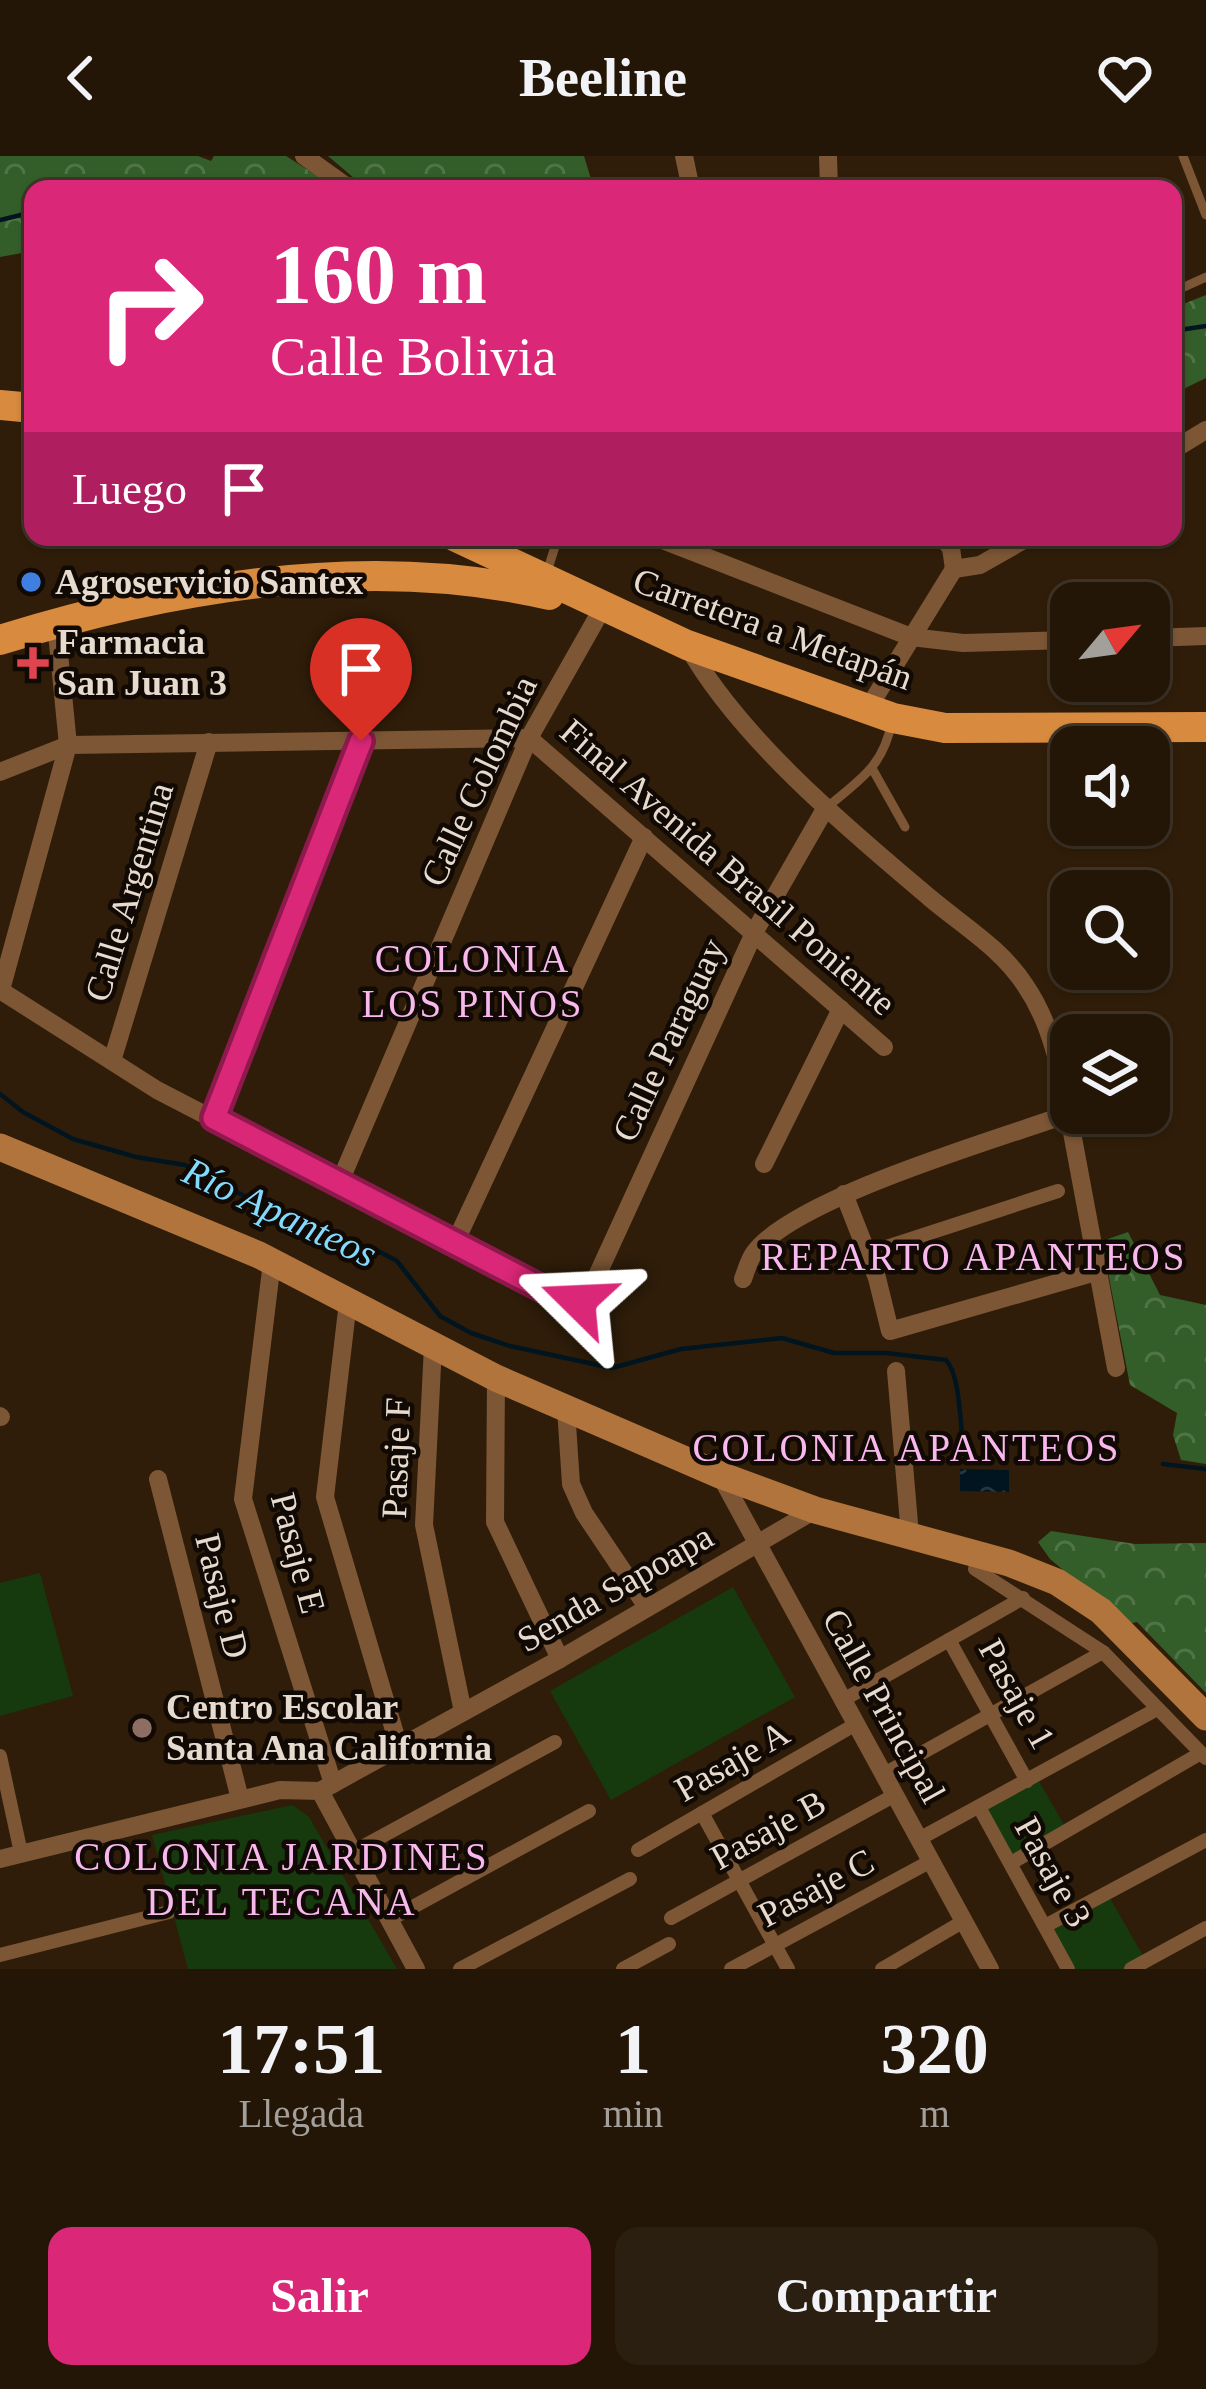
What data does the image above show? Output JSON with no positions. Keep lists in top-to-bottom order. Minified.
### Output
{"streets":{"main road":["Carretera a Metapán"],"street":["Calle Colombia","Final Avenida Brasil Poniente","Calle Argentina","Calle Paraguay","Pasaje F","Pasaje E","Senda Sapoapa","Pasaje D","Pasaje 1","Calle Principal","Pasaje A","Pasaje B","Pasaje 3","Pasaje C"]},"crossings":[["Carretera a Metapán","Calle Colombia"],["Calle Colombia","Final Avenida Brasil Poniente"],["Final Avenida Brasil Poniente","Calle Paraguay"],["Pasaje F","Senda Sapoapa"],["Pasaje E","Senda Sapoapa"],["Senda Sapoapa","Calle Principal"],["Pasaje 1","Pasaje C"],["Calle Principal","Pasaje A"],["Calle Principal","Pasaje B"],["Calle Principal","Pasaje C"],["Pasaje 3","Pasaje C"]],"districts":["COLONIA LOS PINOS","REPARTO APANTEOS","COLONIA APANTEOS","COLONIA JARDINES DEL TECANA"],"water":["Río Apanteos"],"places":{"other":["Agroservicio Santex","Centro Escolar Santa Ana California"],"health":["Farmacia San Juan 3"]},"north":"top right","page":{"header":"Beeline","turn":["160 m","Calle Bolivia"],"then":"Luego","eta":["17:51","Llegada","1","min","320","m"],"buttons":["Salir","Compartir"]}}
